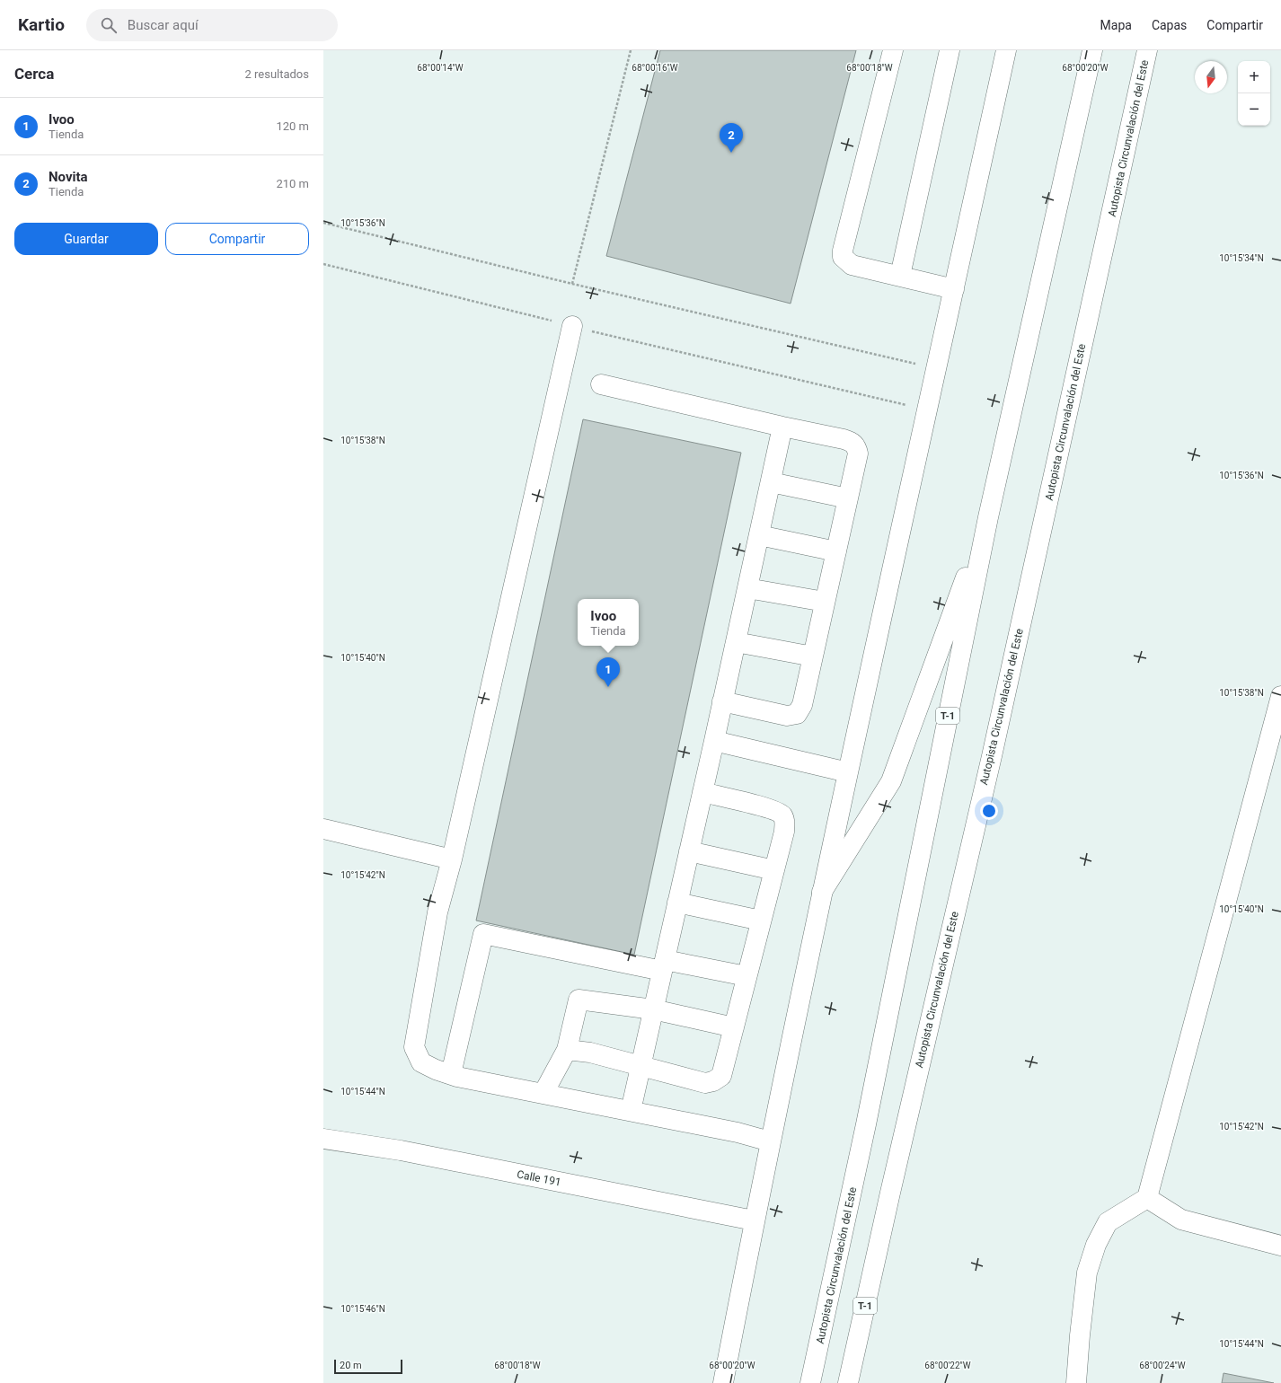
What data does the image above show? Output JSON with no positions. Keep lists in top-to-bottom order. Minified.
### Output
{"streets":{"main road":["Autopista Circunvalación del Este","T-1","Calle 191"]},"scale_bar":"20 m","north":"bottom","page":{"header":"Kartio","search":"Buscar aquí","nav":["Mapa","Capas","Compartir"],"heading":["Cerca","2 resultados"],"map_buttons":["+","−"],"list":[{"mark":"1","name":"Ivoo","note":"Tienda","value":"120 m"},{"mark":"2","name":"Novita","note":"Tienda","value":"210 m"}],"pins":["2","1"],"buttons":["Guardar","Compartir"],"popup":["Ivoo","Tienda"],"scale":"20 m"},"coordinates":["68°00'14\"W","68°00'16\"W","68°00'18\"W","68°00'20\"W","10°15'36\"N","10°15'34\"N","10°15'38\"N","10°15'40\"N","10°15'42\"N","10°15'44\"N","10°15'46\"N","68°00'22\"W","68°00'24\"W"]}
